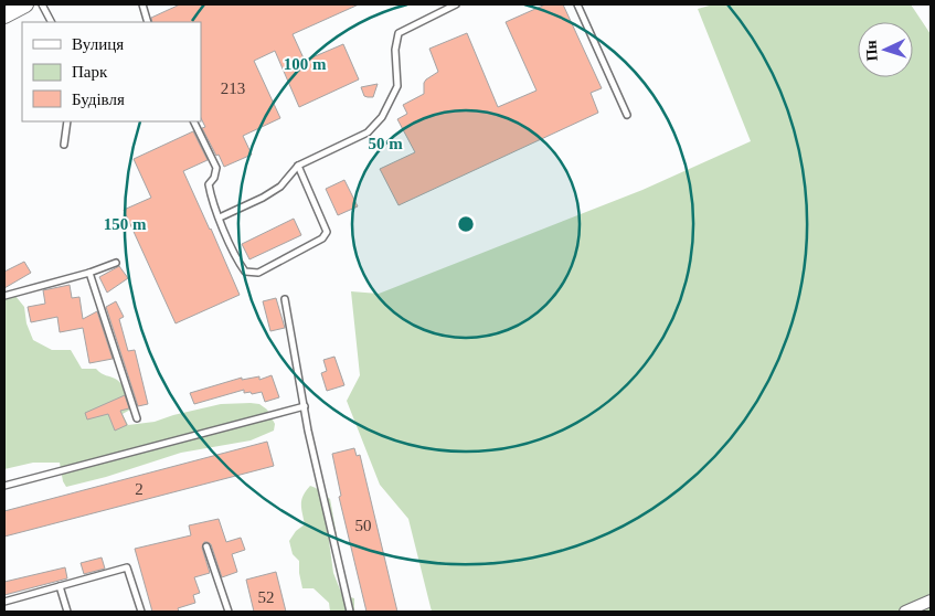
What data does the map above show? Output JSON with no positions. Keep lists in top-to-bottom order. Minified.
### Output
{"house_numbers":["213","2","50","52"],"legend":["Вулиця","Парк","Будівля"],"north":"left","rings":["100 m","50 m","150 m"]}
